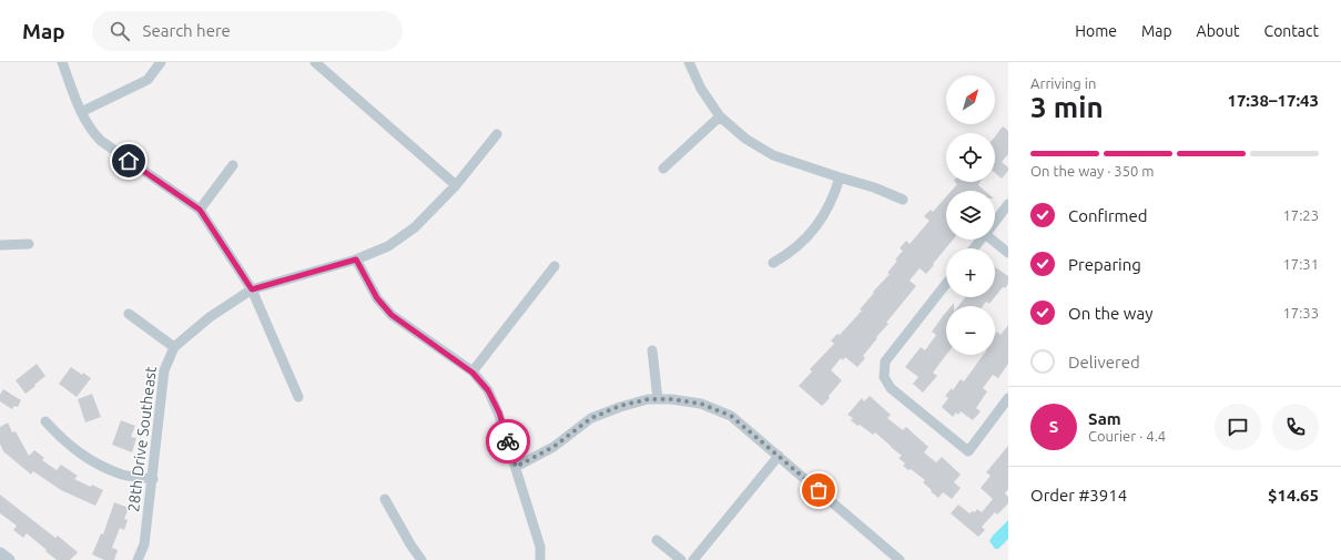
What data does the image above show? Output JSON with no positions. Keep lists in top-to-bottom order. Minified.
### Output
{"streets":{"street":["28th Drive Southeast"]},"north":"top right","page":{"header":"Map","search":"Search here","nav":["Home","Map","About","Contact"],"heading":["3 min","Arriving in","17:38–17:43"],"panel":["Sam","Courier · 4.4","Order #3914","$14.65"],"map_buttons":["+","−"],"bar":"On the way · 350 m","list":[["Confirmed","17:23"],["Preparing","17:31"],["On the way","17:33"],"Delivered"],"round":"S"}}
